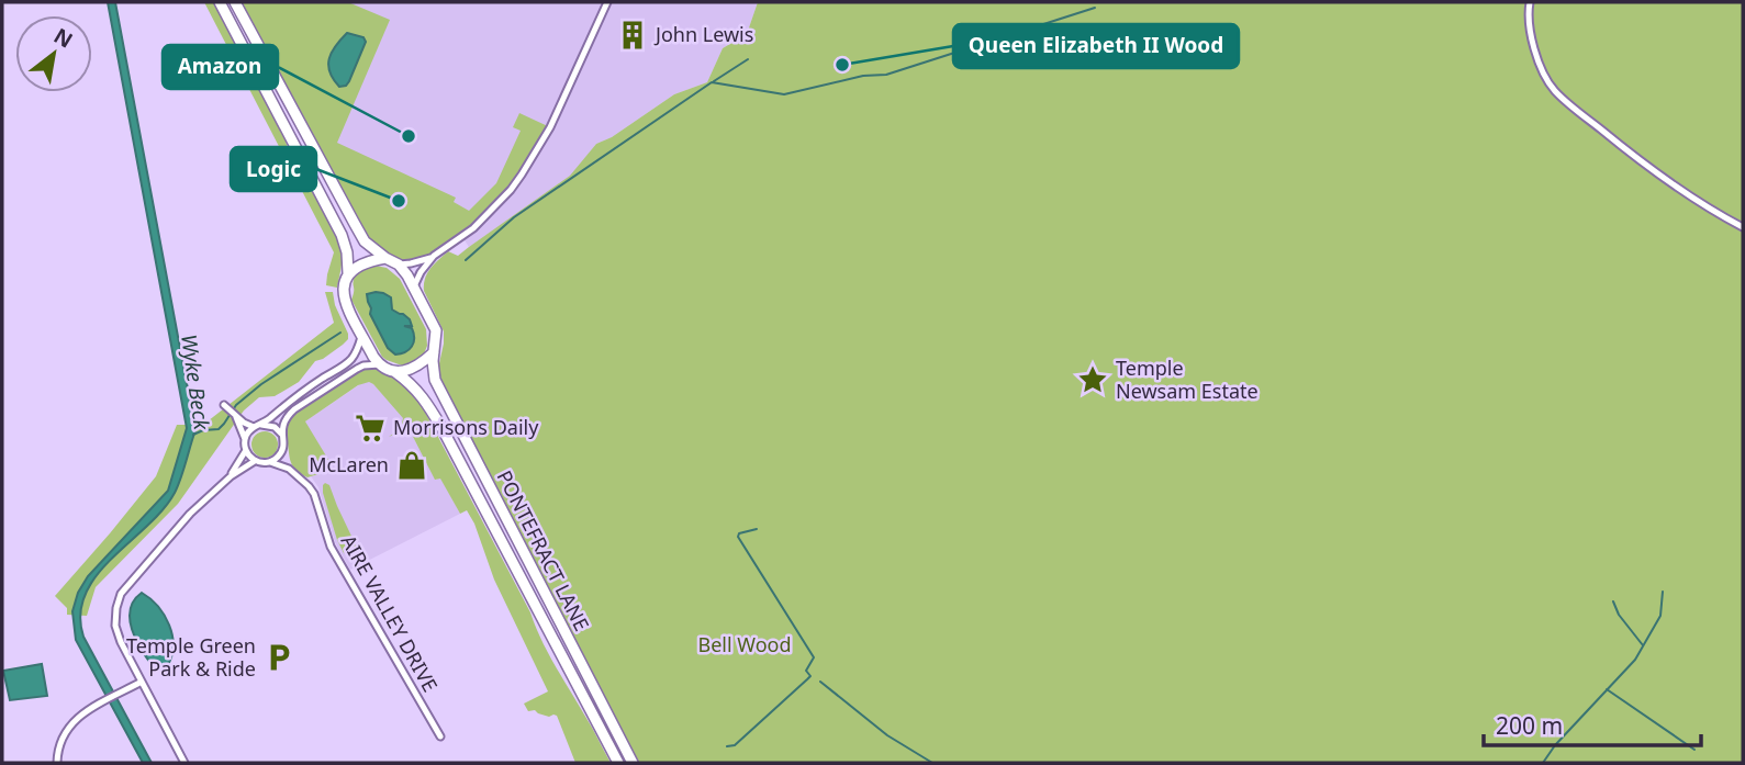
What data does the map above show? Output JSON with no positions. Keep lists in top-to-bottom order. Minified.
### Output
{"streets":{"highway":["PONTEFRACT LANE"],"street":["AIRE VALLEY DRIVE"]},"water":["Wyke Beck"],"parks":["Bell Wood"],"places":{"building":["John Lewis"],"other":["Queen Elizabeth II Wood","Amazon","Logic"],"place":["Temple Newsam Estate"],"supermarket":["Morrisons Daily"],"shop":["McLaren"],"parking":["Temple Green Park & Ride"]},"scale_bar":"200 m","north":"top right"}
